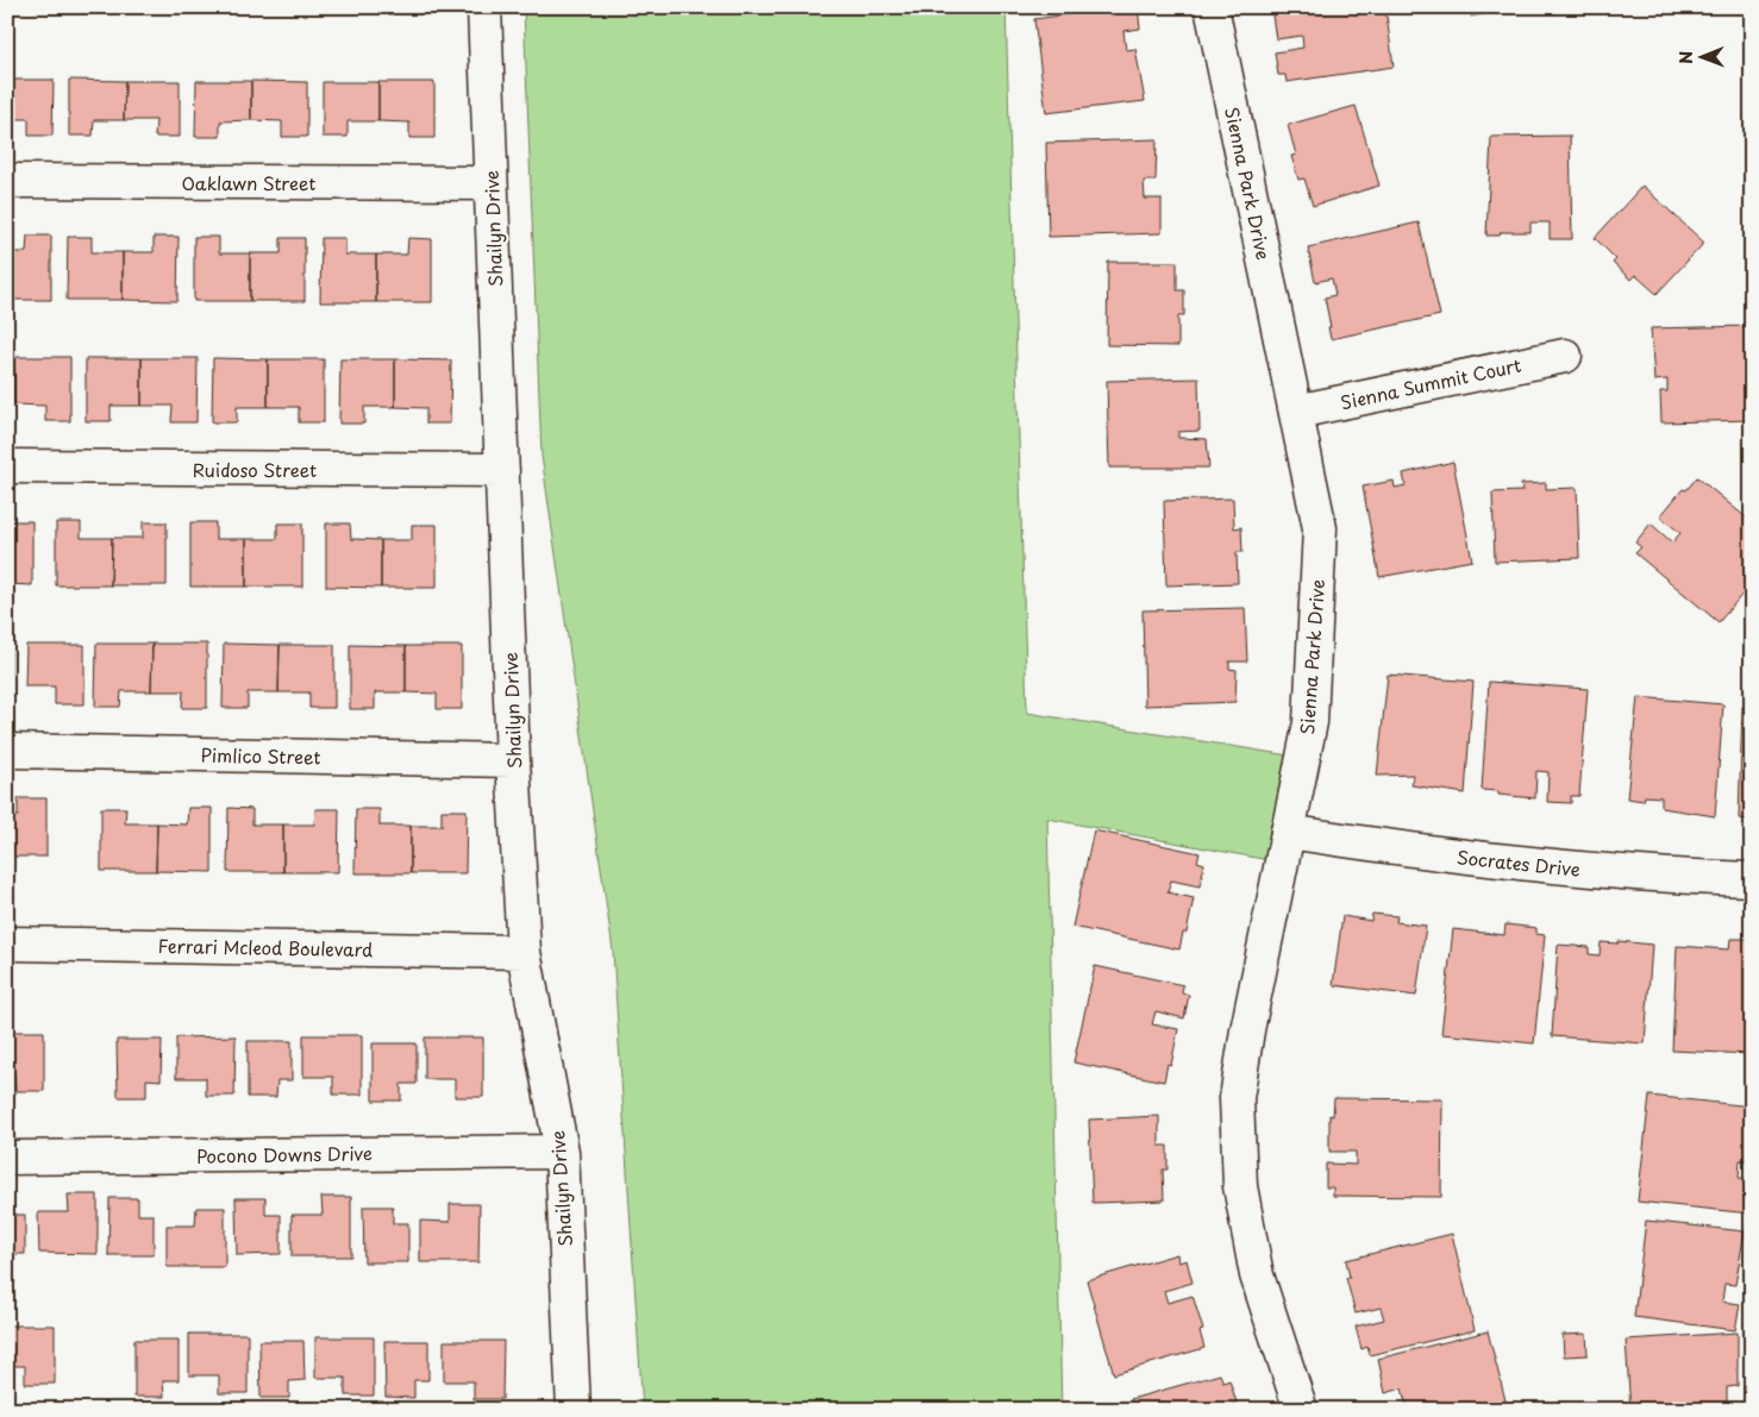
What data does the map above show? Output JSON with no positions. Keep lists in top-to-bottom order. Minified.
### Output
{"streets":{"street":["Oaklawn Street","Sienna Park Drive","Shailyn Drive","Sienna Summit Court","Ruidoso Street","Pimlico Street","Socrates Drive","Ferrari Mcleod Boulevard","Pocono Downs Drive"]},"crossings":[["Oaklawn Street","Shailyn Drive"],["Sienna Park Drive","Sienna Summit Court"],["Sienna Park Drive","Socrates Drive"],["Shailyn Drive","Ruidoso Street"],["Shailyn Drive","Pimlico Street"],["Shailyn Drive","Ferrari Mcleod Boulevard"],["Shailyn Drive","Pocono Downs Drive"]],"north":"left"}
